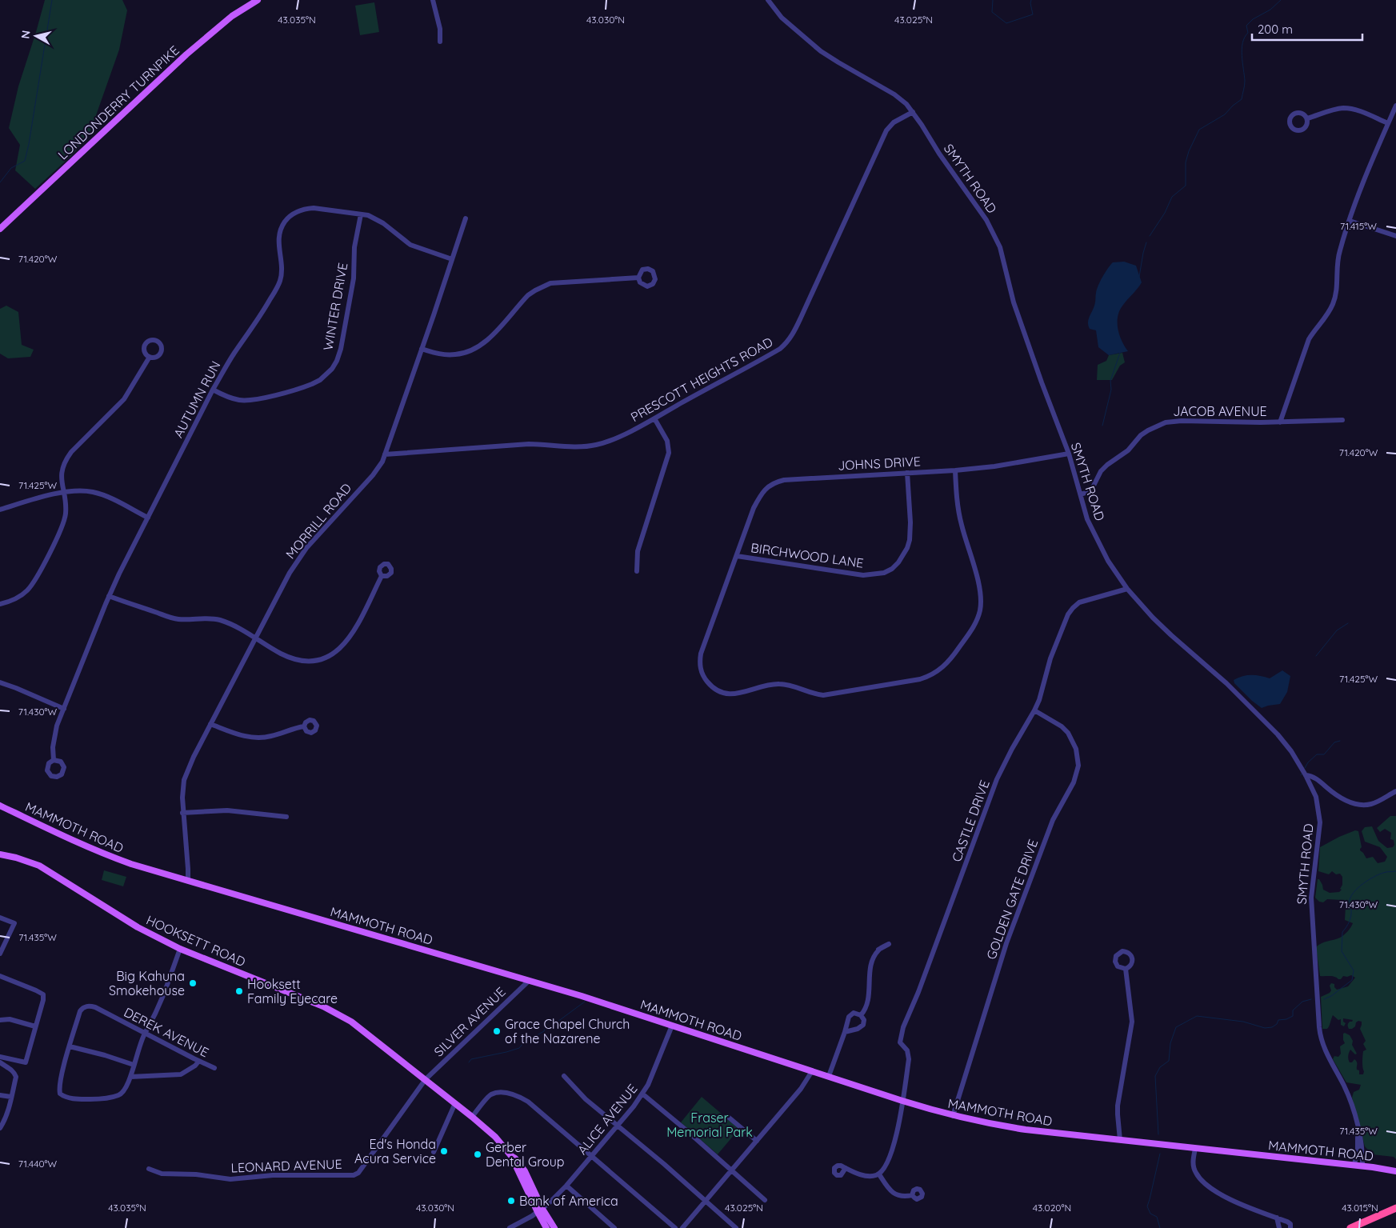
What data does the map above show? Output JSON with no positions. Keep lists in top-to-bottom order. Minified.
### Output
{"streets":{"main road":["LONDONDERRY TURNPIKE","MAMMOTH ROAD","HOOKSETT ROAD"],"street":["SMYTH ROAD","WINTER DRIVE","PRESCOTT HEIGHTS ROAD","AUTUMN RUN","JACOB AVENUE","JOHNS DRIVE","MORRILL ROAD","BIRCHWOOD LANE","CASTLE DRIVE","GOLDEN GATE DRIVE","SILVER AVENUE","DEREK AVENUE","ALICE AVENUE","LEONARD AVENUE"]},"crossings":[["SMYTH ROAD","PRESCOTT HEIGHTS ROAD"],["SMYTH ROAD","JACOB AVENUE"],["SMYTH ROAD","JOHNS DRIVE"],["SMYTH ROAD","CASTLE DRIVE"],["SMYTH ROAD","MAMMOTH ROAD"],["WINTER DRIVE","AUTUMN RUN"],["PRESCOTT HEIGHTS ROAD","MORRILL ROAD"],["AUTUMN RUN","MORRILL ROAD"],["JOHNS DRIVE","BIRCHWOOD LANE"],["MORRILL ROAD","MAMMOTH ROAD"],["CASTLE DRIVE","MAMMOTH ROAD"],["CASTLE DRIVE","GOLDEN GATE DRIVE"],["MAMMOTH ROAD","GOLDEN GATE DRIVE"],["MAMMOTH ROAD","SILVER AVENUE"],["MAMMOTH ROAD","ALICE AVENUE"],["HOOKSETT ROAD","SILVER AVENUE"],["HOOKSETT ROAD","ALICE AVENUE"],["HOOKSETT ROAD","LEONARD AVENUE"],["SILVER AVENUE","LEONARD AVENUE"]],"parks":["Fraser Memorial Park"],"places":["Big Kahuna Smokehouse","Hooksett Family Eyecare","Grace Chapel Church of the Nazarene","Ed's Honda Acura Service","Gerber Dental Group","Bank of America"],"scale_bar":"200 m","north":"left","coordinates":["43.035°N","43.030°N","43.025°N","71.415°W","71.420°W","71.425°W","71.430°W","71.435°W","71.440°W","43.020°N","43.015°N"]}
